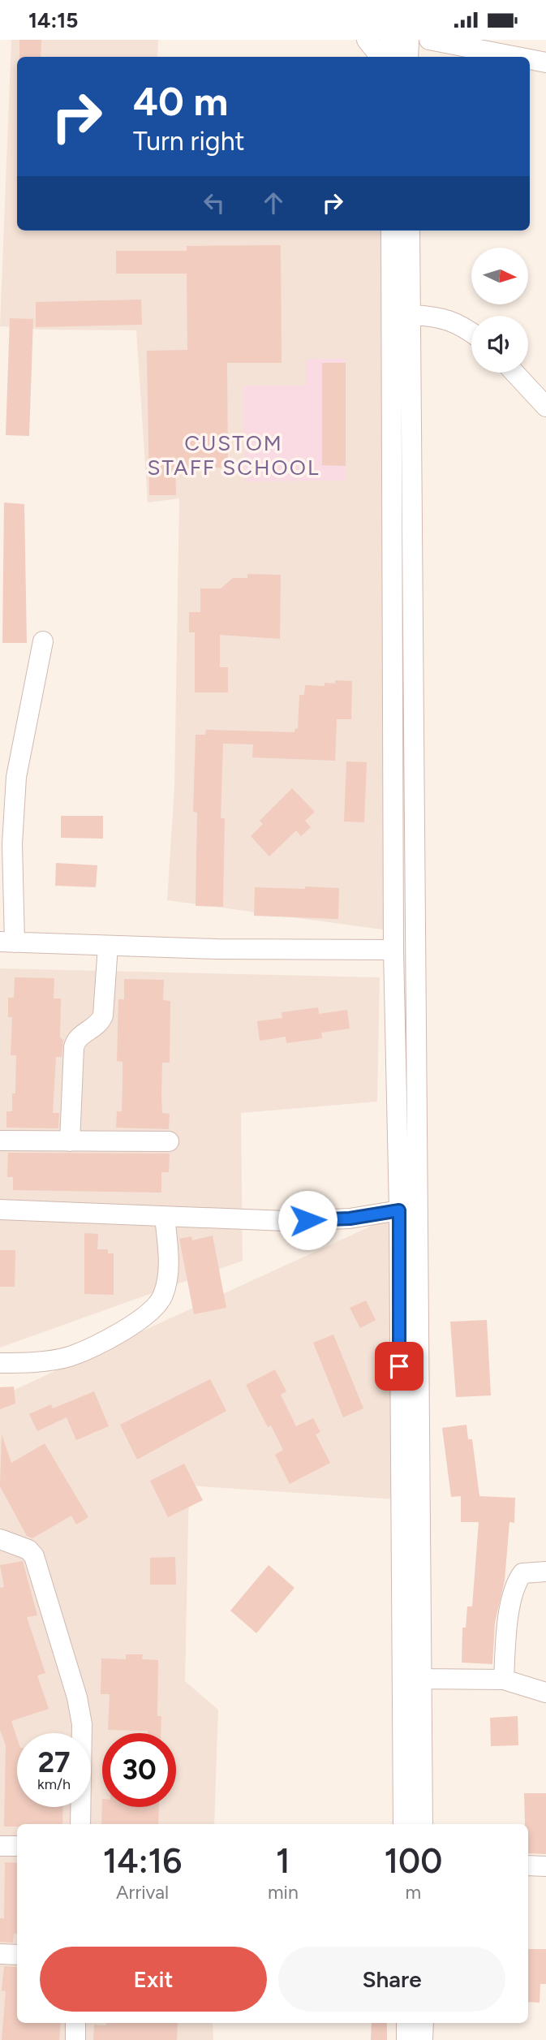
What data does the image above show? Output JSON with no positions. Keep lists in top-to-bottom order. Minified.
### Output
{"districts":["CUSTOM STAFF SCHOOL"],"north":"right","page":{"status":"14:15","turn":["40 m","Turn right"],"speed":"27 km/h","limit":"30","eta":["14:16","Arrival","1","min","100","m"],"buttons":["Exit","Share"]}}
